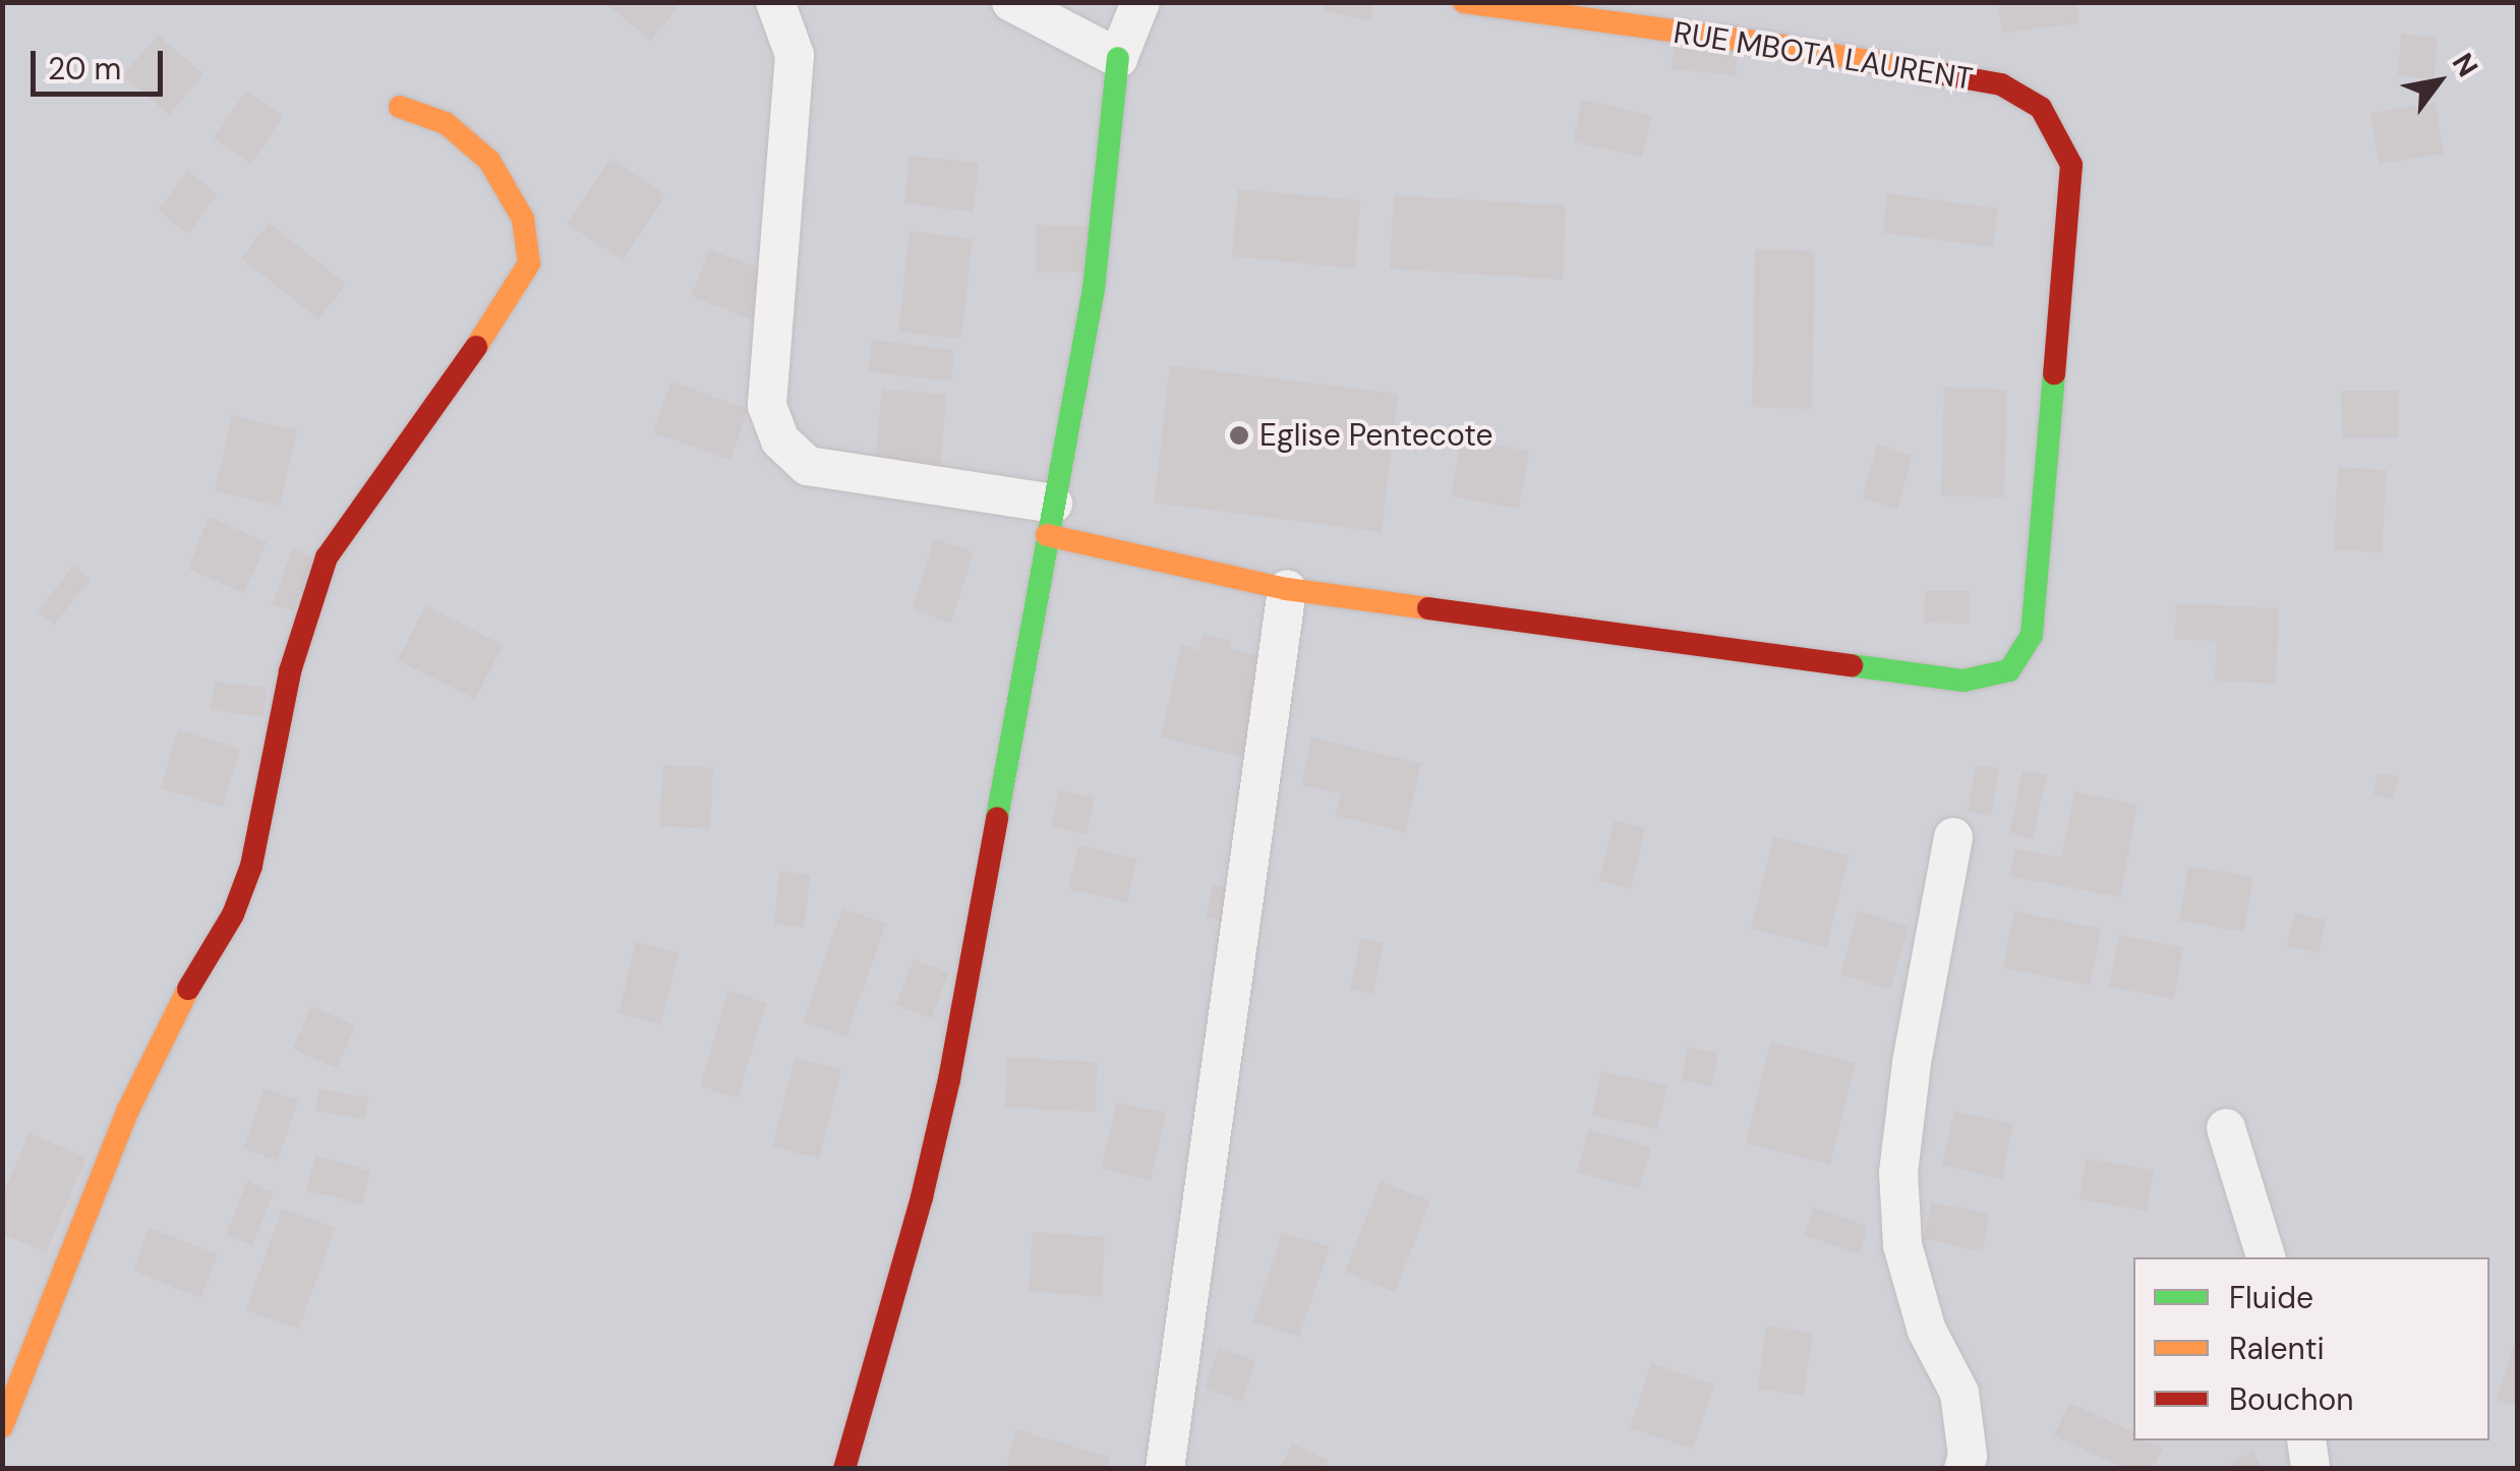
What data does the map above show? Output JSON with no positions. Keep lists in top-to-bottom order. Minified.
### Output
{"streets":{"street":["RUE MBOTA LAURENT"]},"places":["Eglise Pentecote"],"legend":["Fluide","Ralenti","Bouchon"],"scale_bar":"20 m","north":"top right"}
